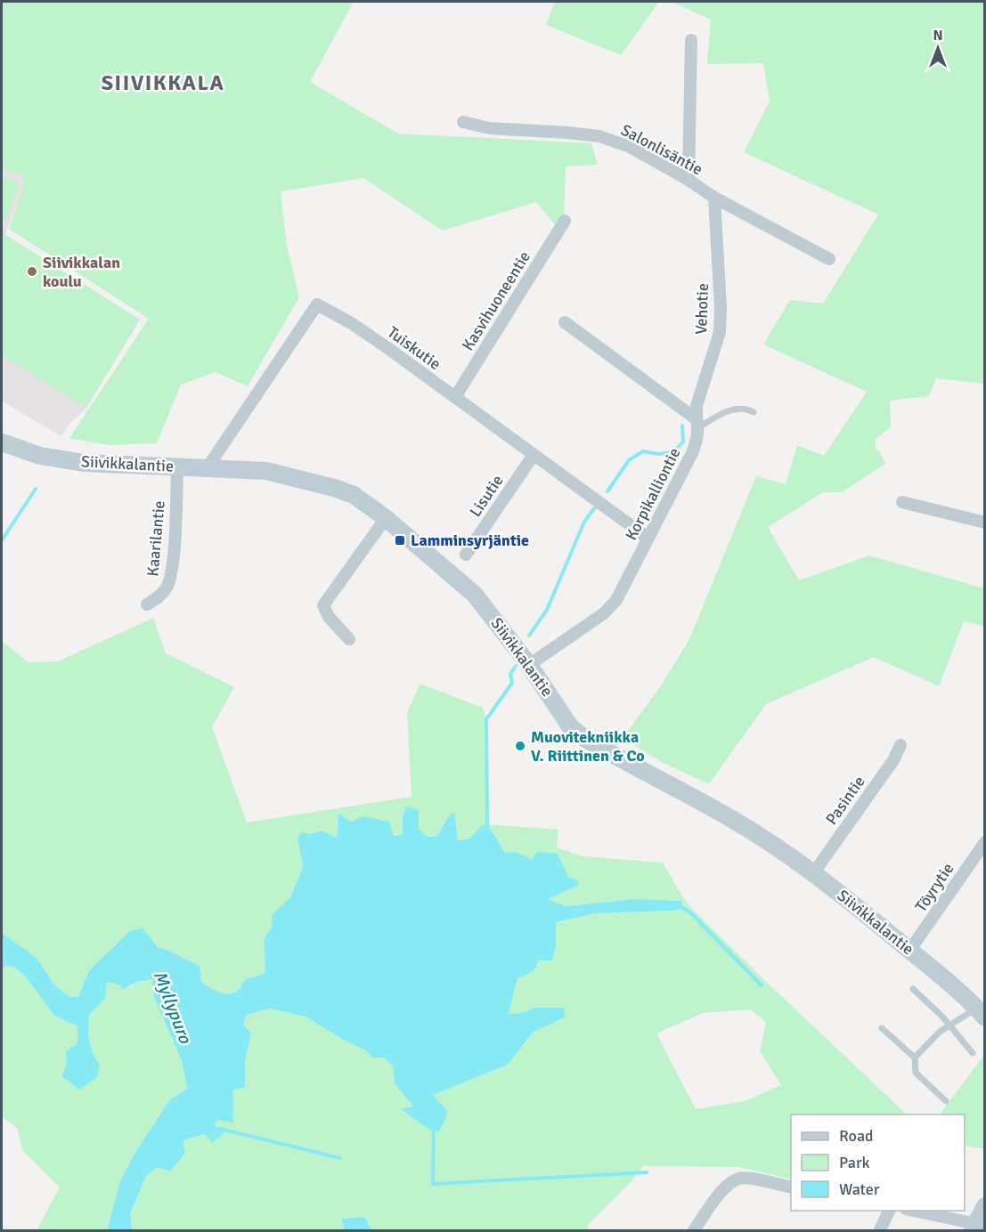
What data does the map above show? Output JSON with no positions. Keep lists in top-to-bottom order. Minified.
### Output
{"streets":{"main road":["Siivikkalantie"],"street":["Salonlisäntie","Kasvihuoneentie","Vehotie","Tuiskutie","Korpikalliontie","Lisutie","Kaarilantie","Pasintie","Töyrytie"]},"crossings":[["Salonlisäntie","Vehotie"],["Kasvihuoneentie","Tuiskutie"],["Vehotie","Korpikalliontie"],["Tuiskutie","Siivikkalantie"],["Tuiskutie","Korpikalliontie"],["Tuiskutie","Lisutie"],["Siivikkalantie","Korpikalliontie"],["Siivikkalantie","Kaarilantie"],["Siivikkalantie","Pasintie"],["Siivikkalantie","Töyrytie"]],"districts":["SIIVIKKALA"],"water":["Myllypuro"],"places":{"other":["Siivikkalan koulu","Muovitekniikka V. Riittinen & Co"],"transit":["Lamminsyrjäntie"]},"legend":["Road","Park","Water"],"north":"top"}
